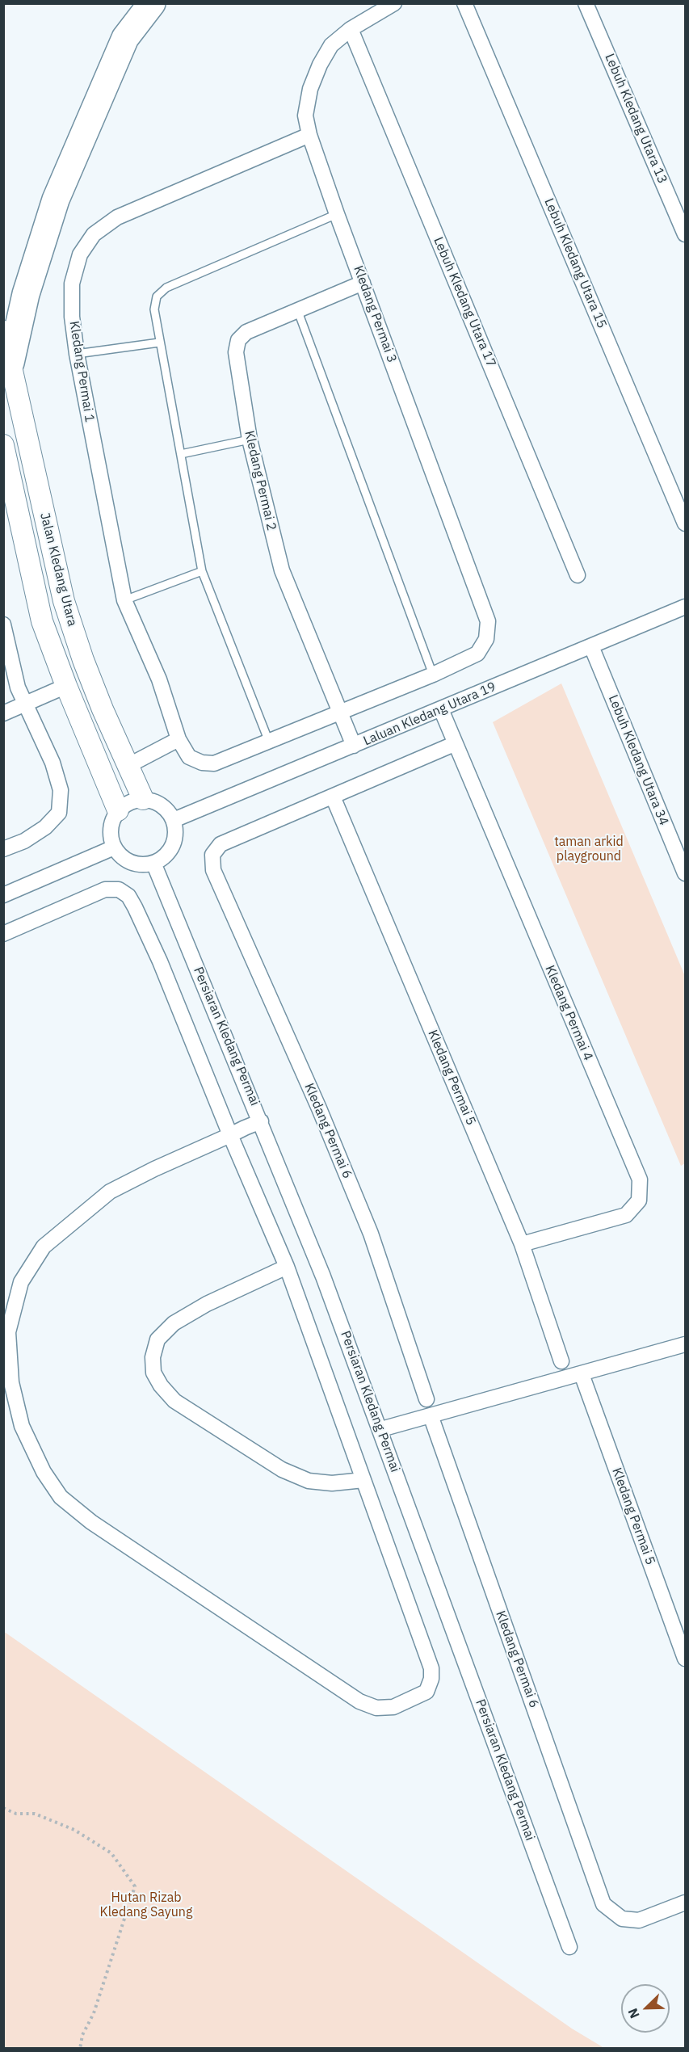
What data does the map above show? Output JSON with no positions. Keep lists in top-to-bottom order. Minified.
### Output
{"streets":{"main road":["Jalan Kledang Utara"],"street":["Lebuh Kledang Utara 13","Lebuh Kledang Utara 15","Lebuh Kledang Utara 17","Kledang Permai 3","Kledang Permai 1","Kledang Permai 2","Laluan Kledang Utara 19","Lebuh Kledang Utara 34","Kledang Permai 4","Persiaran Kledang Permai","Kledang Permai 5","Kledang Permai 6"]},"crossings":[["Lebuh Kledang Utara 17","Kledang Permai 3"],["Kledang Permai 3","Kledang Permai 1"],["Kledang Permai 3","Kledang Permai 2"],["Kledang Permai 1","Kledang Permai 2"],["Kledang Permai 2","Laluan Kledang Utara 19"],["Jalan Kledang Utara","Laluan Kledang Utara 19"],["Jalan Kledang Utara","Persiaran Kledang Permai"],["Laluan Kledang Utara 19","Lebuh Kledang Utara 34"],["Laluan Kledang Utara 19","Kledang Permai 4"],["Laluan Kledang Utara 19","Persiaran Kledang Permai"],["Kledang Permai 4","Kledang Permai 5"],["Kledang Permai 5","Kledang Permai 6"]],"parks":["taman arkid playground","Hutan Rizab Kledang Sayung"],"north":"bottom left"}
